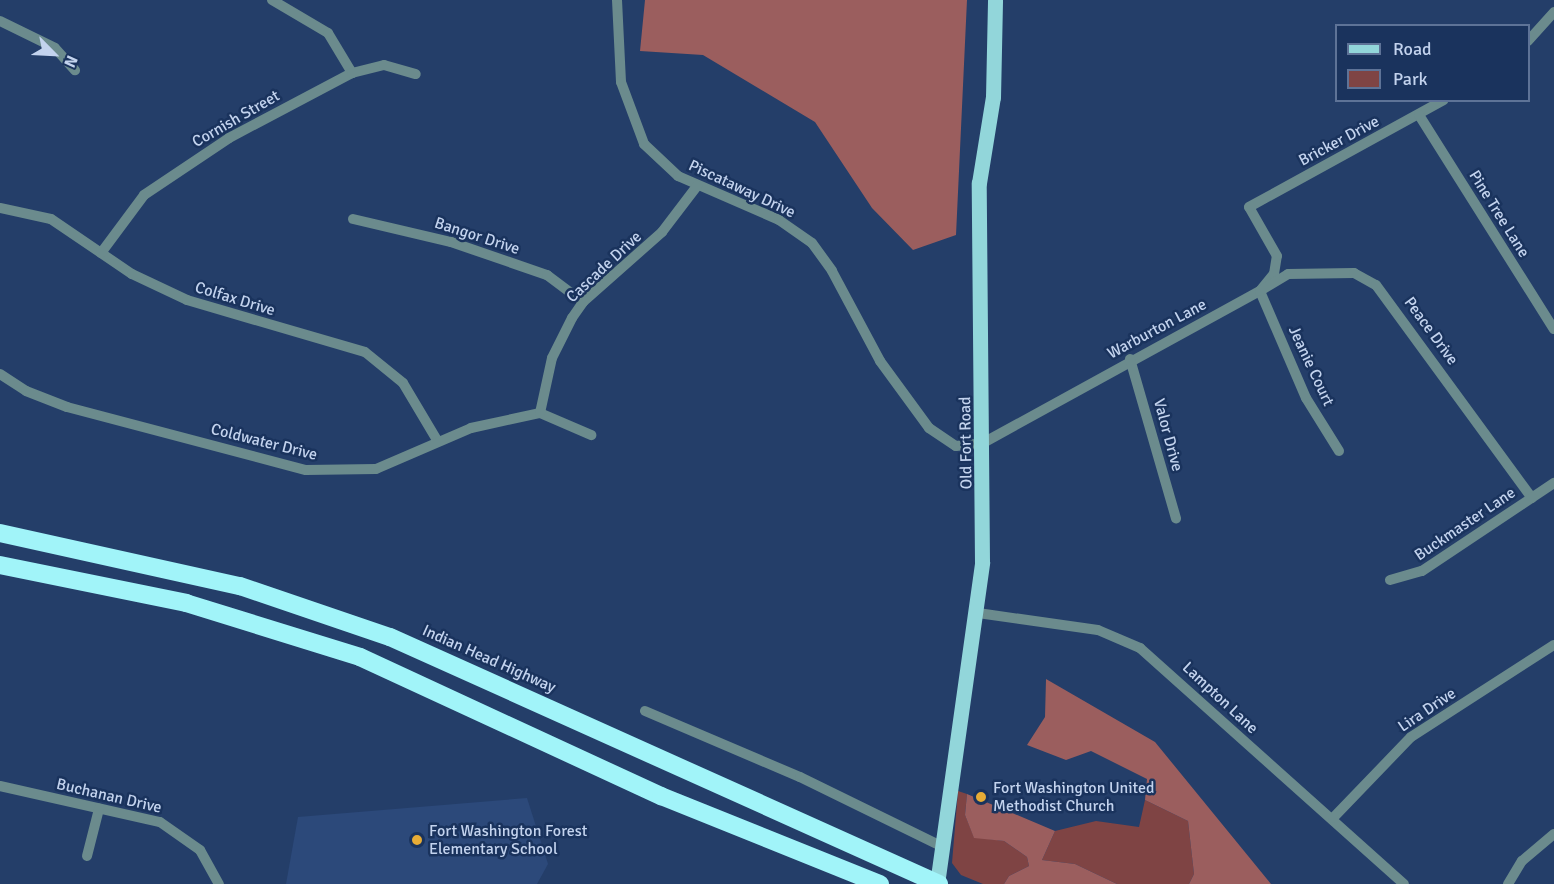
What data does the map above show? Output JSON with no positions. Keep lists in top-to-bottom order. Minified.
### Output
{"streets":{"highway":["Indian Head Highway"],"main road":["Old Fort Road"],"street":["Cornish Street","Bricker Drive","Piscataway Drive","Pine Tree Lane","Bangor Drive","Cascade Drive","Colfax Drive","Warburton Lane","Peace Drive","Jeanie Court","Valor Drive","Coldwater Drive","Buckmaster Lane","Lampton Lane","Lira Drive","Buchanan Drive"]},"crossings":[["Cornish Street","Colfax Drive"],["Bricker Drive","Pine Tree Lane"],["Bricker Drive","Warburton Lane"],["Bricker Drive","Peace Drive"],["Bricker Drive","Jeanie Court"],["Piscataway Drive","Cascade Drive"],["Piscataway Drive","Warburton Lane"],["Piscataway Drive","Old Fort Road"],["Bangor Drive","Cascade Drive"],["Cascade Drive","Coldwater Drive"],["Colfax Drive","Coldwater Drive"],["Warburton Lane","Peace Drive"],["Warburton Lane","Jeanie Court"],["Warburton Lane","Valor Drive"],["Warburton Lane","Old Fort Road"],["Peace Drive","Jeanie Court"],["Peace Drive","Buckmaster Lane"],["Old Fort Road","Indian Head Highway"],["Old Fort Road","Lampton Lane"],["Lampton Lane","Lira Drive"]],"places":["Fort Washington United Methodist Church","Fort Washington Forest Elementary School"],"legend":["Road","Park"],"north":"bottom right"}
